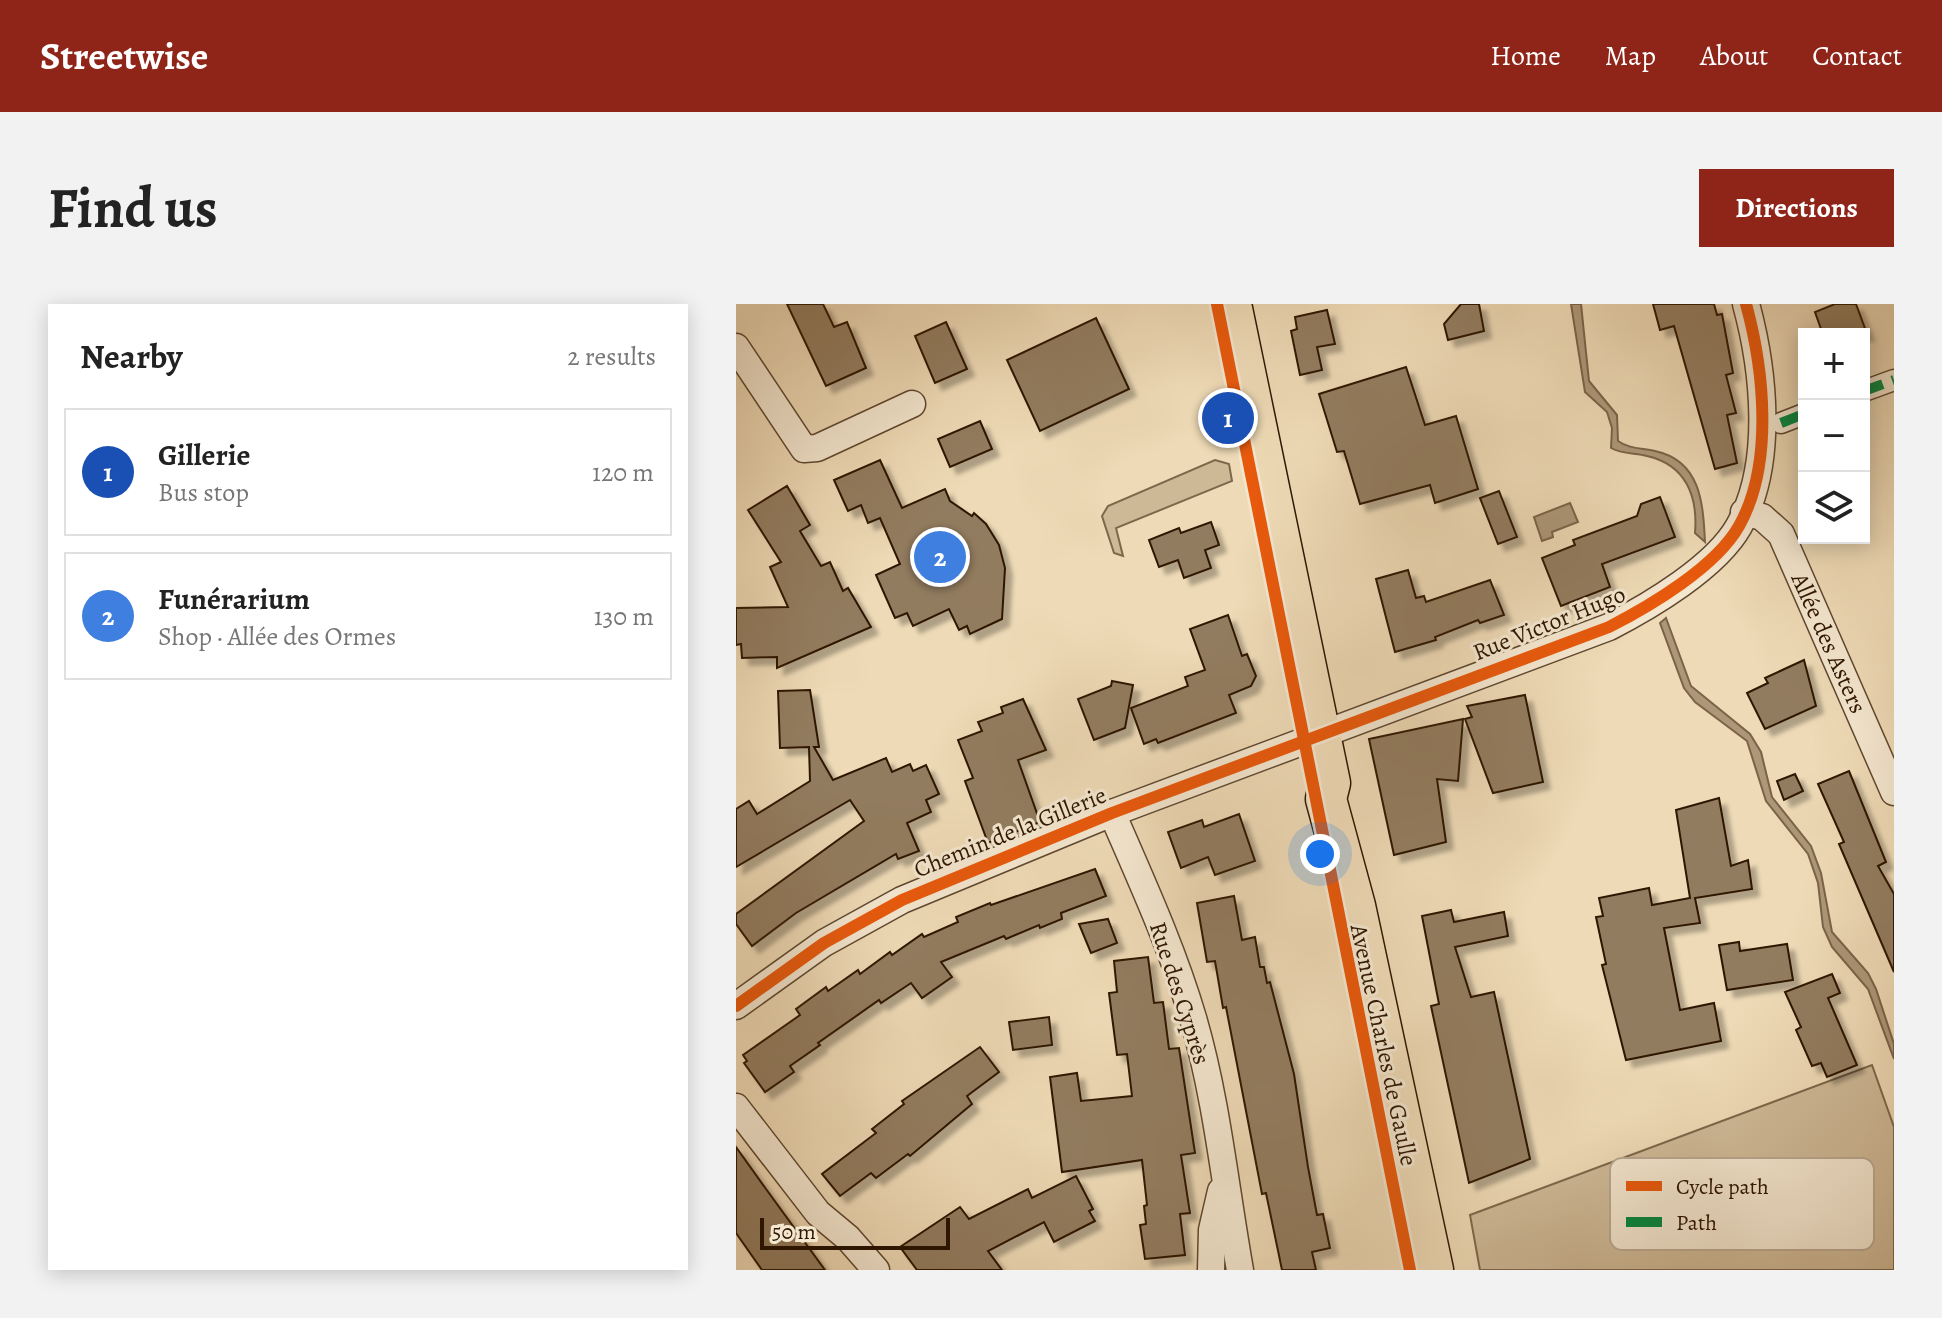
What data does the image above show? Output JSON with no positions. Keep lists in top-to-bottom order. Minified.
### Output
{"streets":{"main road":["Avenue Charles de Gaulle"],"street":["Rue Victor Hugo","Allée des Asters","Chemin de la Gillerie","Rue des Cyprès"]},"crossings":[["Rue Victor Hugo","Allée des Asters"],["Rue Victor Hugo","Chemin de la Gillerie"],["Rue Victor Hugo","Avenue Charles de Gaulle"],["Chemin de la Gillerie","Rue des Cyprès"],["Chemin de la Gillerie","Avenue Charles de Gaulle"]],"legend":["Cycle path","Path"],"scale_bar":"50 m","page":{"header":"Streetwise","nav":["Home","Map","About","Contact"],"buttons":"Directions","title":"Find us","heading":["Nearby","2 results"],"map_buttons":["+","−"],"pins":["1","2"],"list":[{"mark":"1","name":"Gillerie","note":"Bus stop","value":"120 m"},{"mark":"2","name":"Funérarium","note":"Shop · Allée des Ormes","value":"130 m"}],"scale":"50 m"}}
